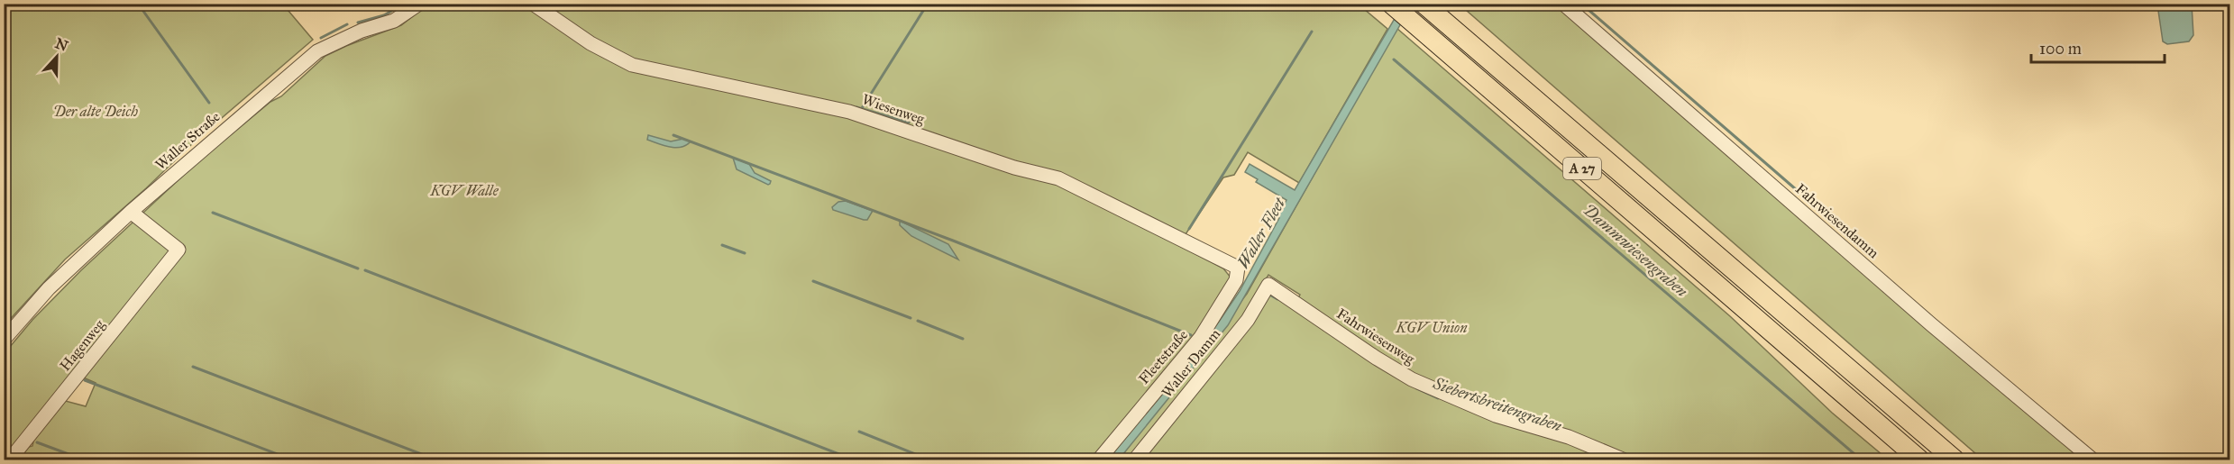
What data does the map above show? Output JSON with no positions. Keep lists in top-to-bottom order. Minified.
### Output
{"streets":{"highway":["A 27"],"street":["Wiesenweg","Waller Straße","Fahrwiesendamm","Fahrwiesenweg","Hagenweg","Fleetstraße","Waller Damm"]},"crossings":[["Wiesenweg","Fleetstraße"],["Waller Straße","Hagenweg"],["Fahrwiesenweg","Waller Damm"]],"water":["Waller Fleet","Dammwiesengraben","Siebertsbreitengraben"],"parks":["Der alte Deich","KGV Walle","KGV Union"],"scale_bar":"100 m","north":"top"}
